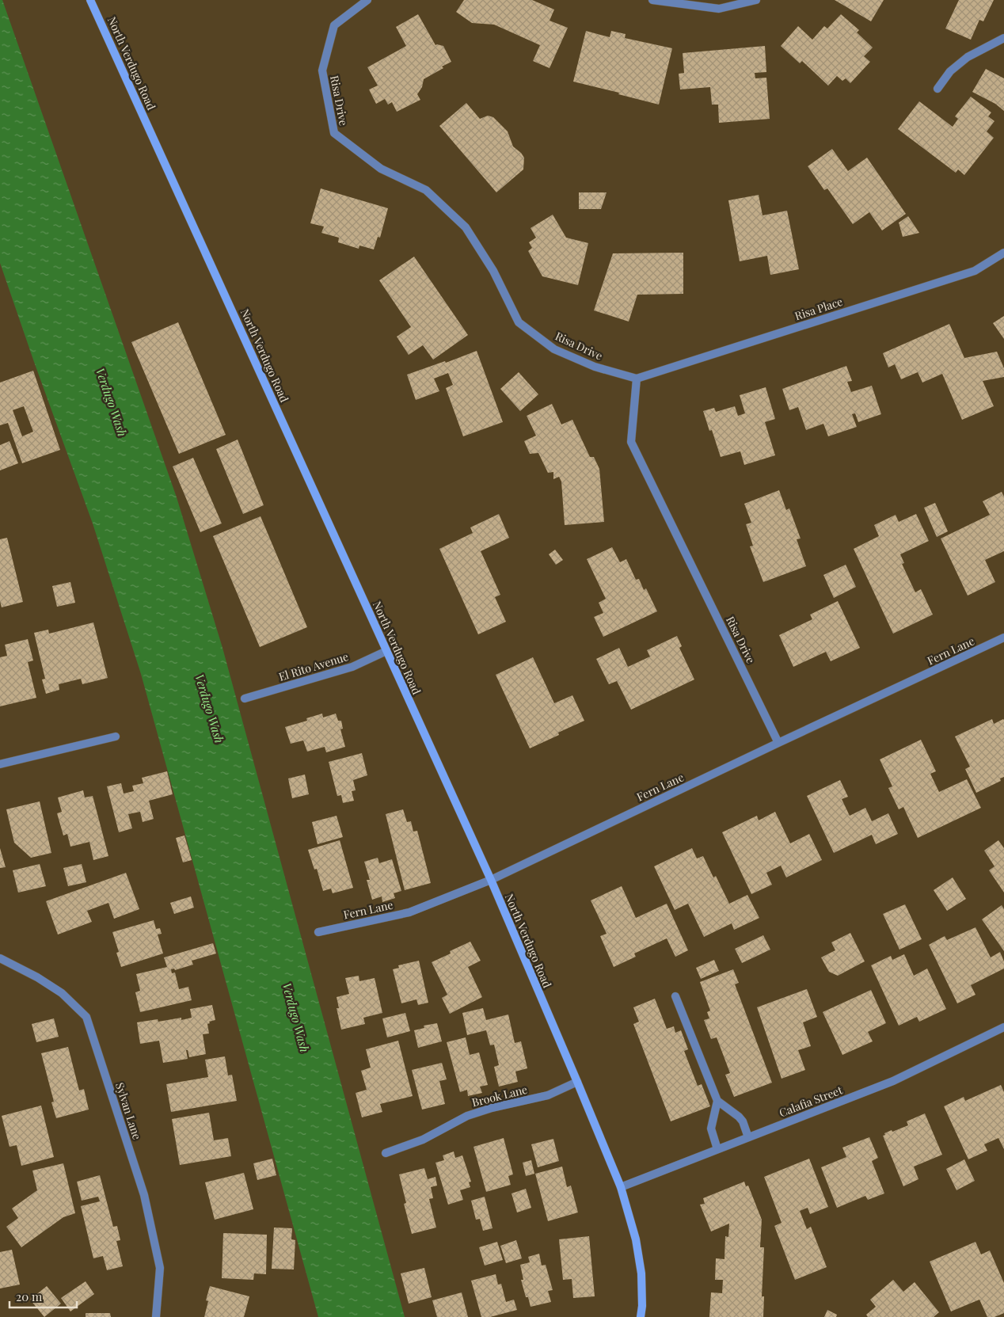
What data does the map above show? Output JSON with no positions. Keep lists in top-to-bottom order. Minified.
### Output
{"streets":{"main road":["North Verdugo Road"],"street":["Risa Drive","Risa Place","Fern Lane","El Rito Avenue","Brook Lane","Calafia Street","Sylvan Lane"]},"crossings":[["North Verdugo Road","Fern Lane"],["North Verdugo Road","El Rito Avenue"],["North Verdugo Road","Brook Lane"],["North Verdugo Road","Calafia Street"],["Risa Drive","Risa Place"],["Risa Drive","Fern Lane"]],"water":["Verdugo Wash"],"scale_bar":"20 m"}
